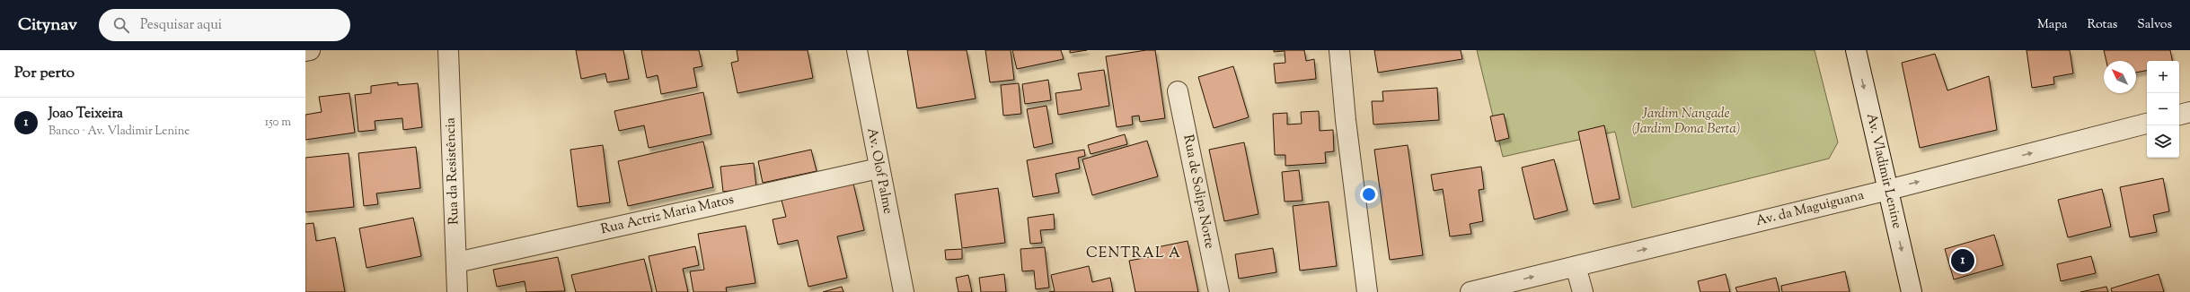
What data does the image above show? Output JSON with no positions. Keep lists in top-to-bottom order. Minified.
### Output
{"streets":{"street":["Rua da Resistência","Av. Olof Palme","Av. Vladimir Lenine","Rua de Solipa Norte","Av. da Maguiguana","Rua Actriz Maria Matos"]},"crossings":[["Rua da Resistência","Rua Actriz Maria Matos"],["Av. Olof Palme","Rua Actriz Maria Matos"],["Av. Vladimir Lenine","Av. da Maguiguana"]],"one_way":["Av. Vladimir Lenine","Av. da Maguiguana"],"districts":["CENTRAL A"],"parks":["Jardim Nangade (Jardim Dona Berta)"],"north":"top left","page":{"header":"Citynav","search":"Pesquisar aqui","nav":["Mapa","Rotas","Salvos"],"heading":"Por perto","map_buttons":["+","−"],"list":[{"mark":"1","name":"Joao Teixeira","note":"Banco · Av. Vladimir Lenine","value":"150 m"}],"pins":"1"}}
